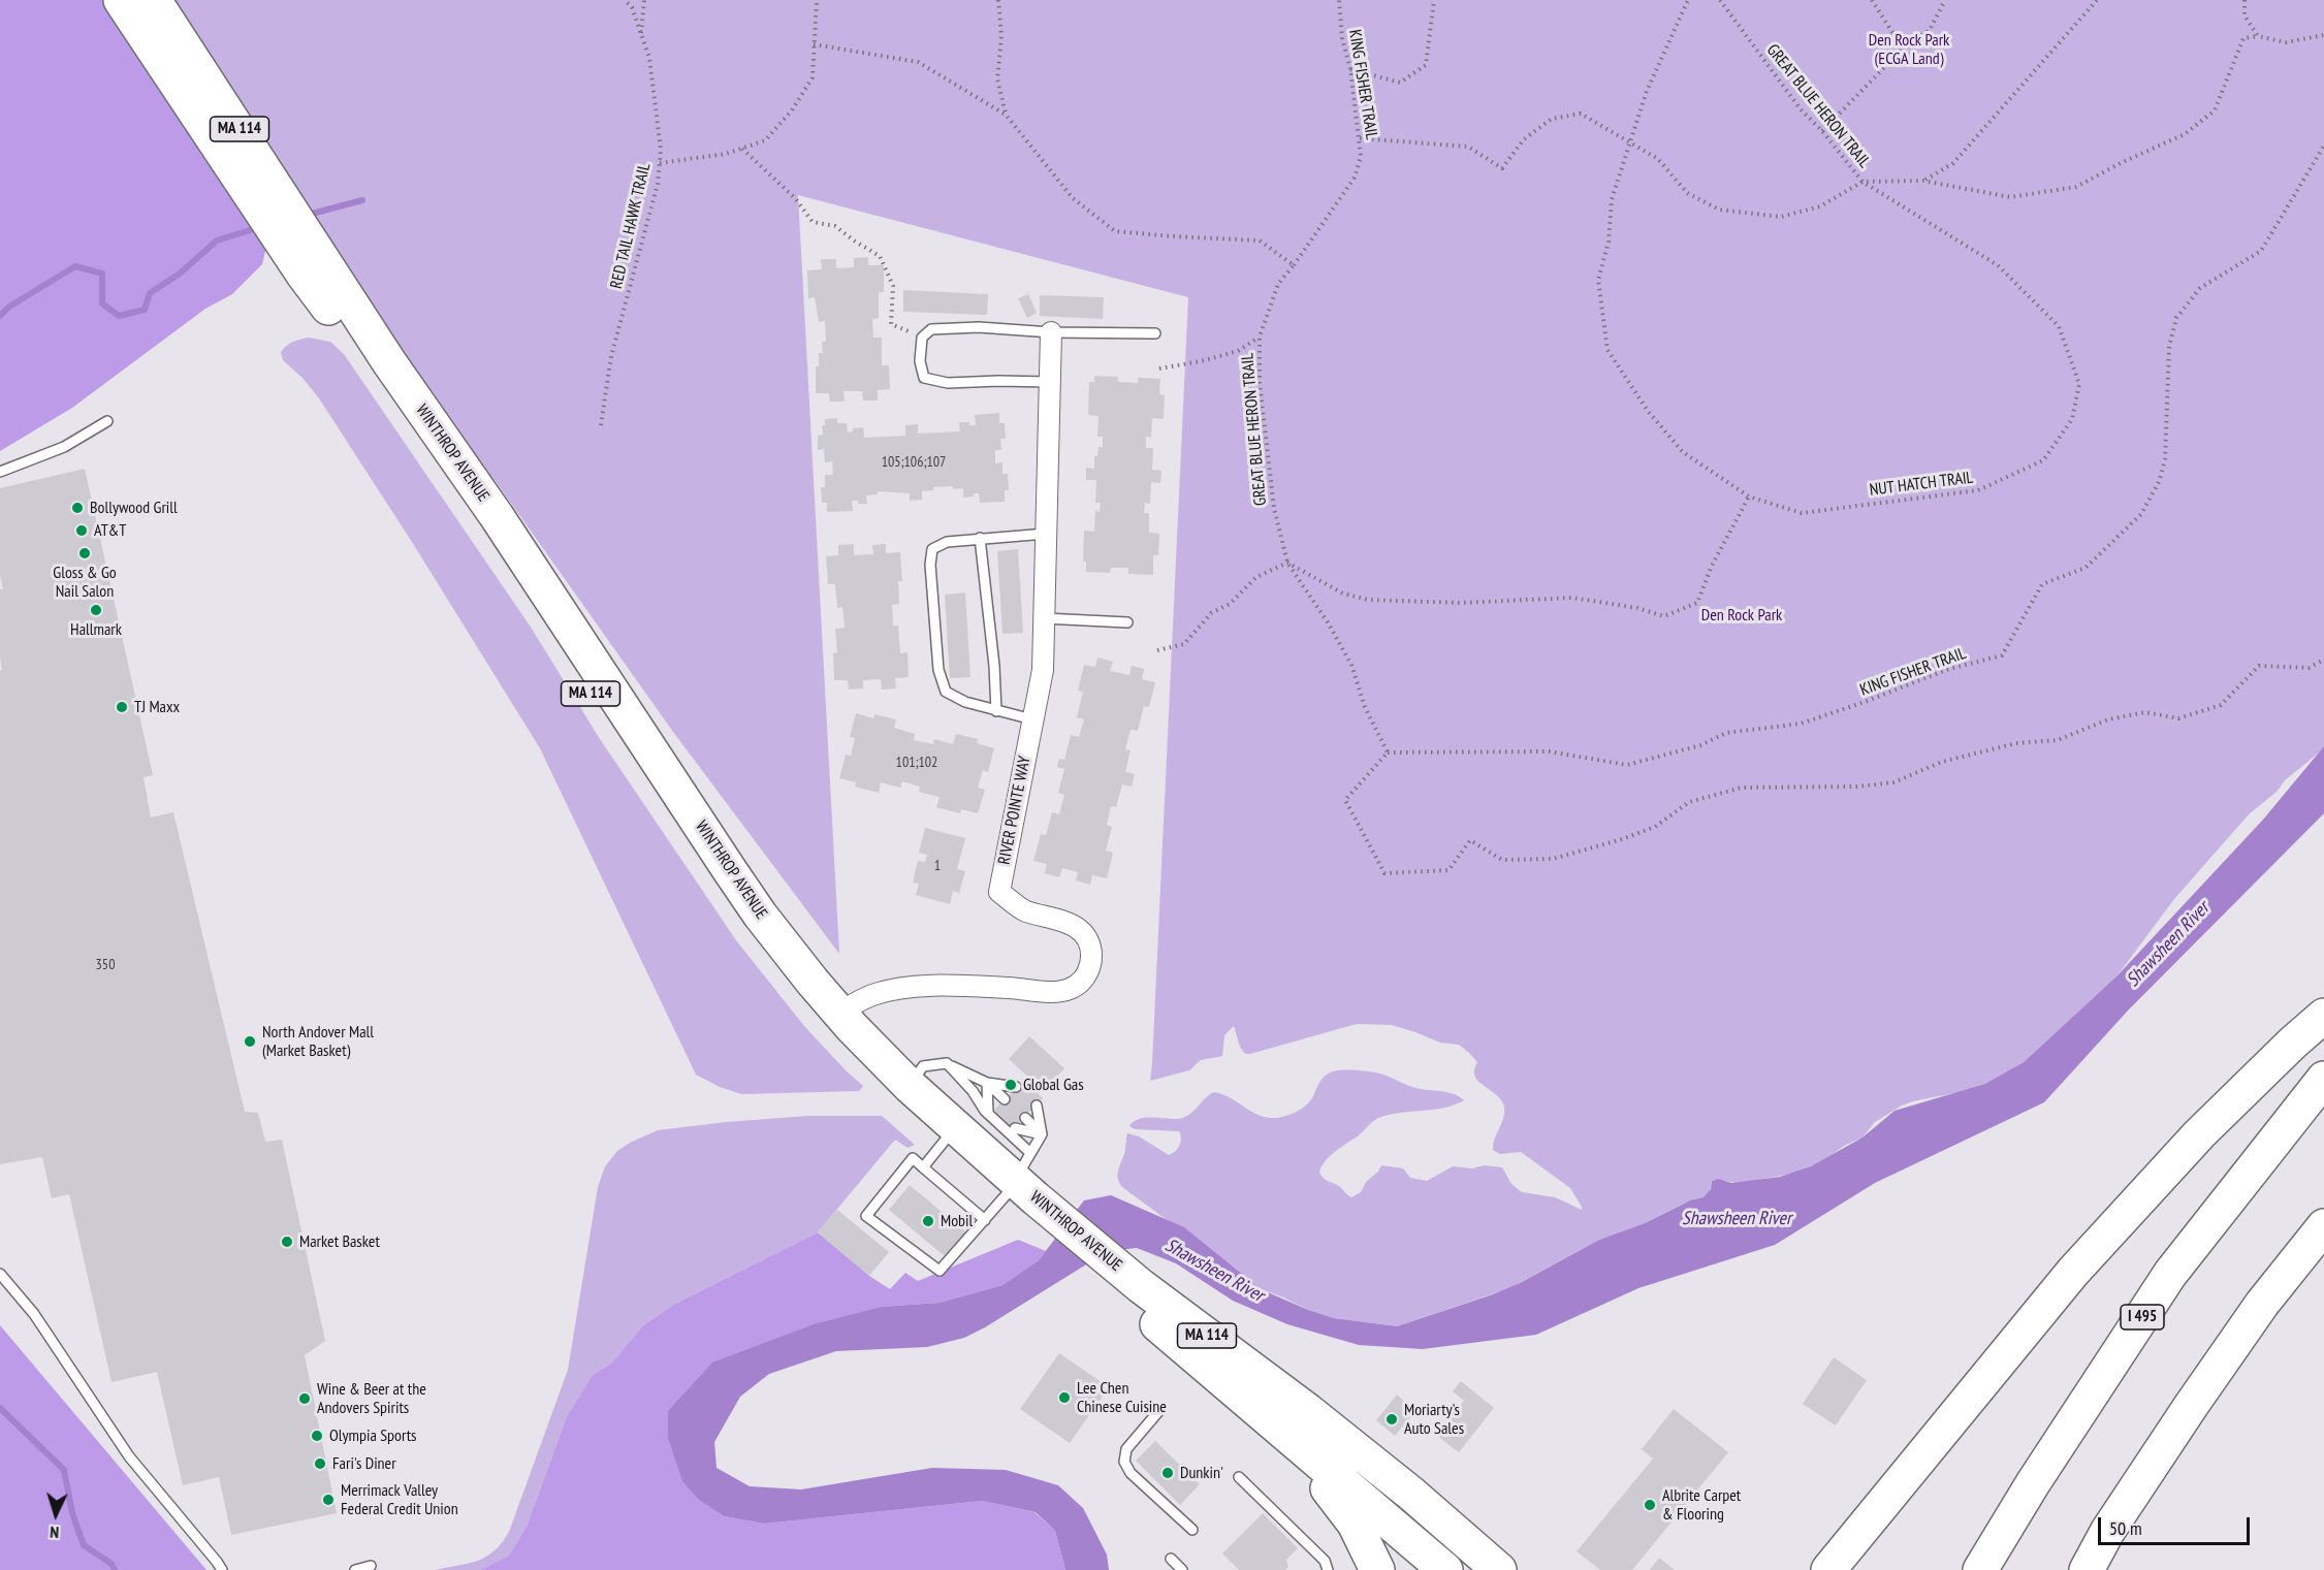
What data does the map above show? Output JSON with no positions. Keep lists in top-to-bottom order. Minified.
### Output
{"streets":{"highway":["MA 114","WINTHROP AVENUE","I 495"],"street":["RIVER POINTE WAY"],"path":["KING FISHER TRAIL","GREAT BLUE HERON TRAIL","RED TAIL HAWK TRAIL","NUT HATCH TRAIL"]},"crossings":[["KING FISHER TRAIL","GREAT BLUE HERON TRAIL"],["GREAT BLUE HERON TRAIL","NUT HATCH TRAIL"],["WINTHROP AVENUE","RIVER POINTE WAY"]],"water":["Shawsheen River"],"parks":["Den Rock Park (ECGA Land)","Den Rock Park"],"places":["Bollywood Grill","AT&T","Gloss & Go Nail Salon","Hallmark","TJ Maxx","North Andover Mall (Market Basket)","Global Gas","Mobil","Market Basket","Lee Chen Chinese Cuisine","Wine & Beer at the Andovers Spirits","Moriarty's Auto Sales","Olympia Sports","Fari's Diner","Dunkin'","Merrimack Valley Federal Credit Union","Albrite Carpet & Flooring"],"house_numbers":["105;106;107","101;102","1","350"],"scale_bar":"50 m","north":"bottom"}
